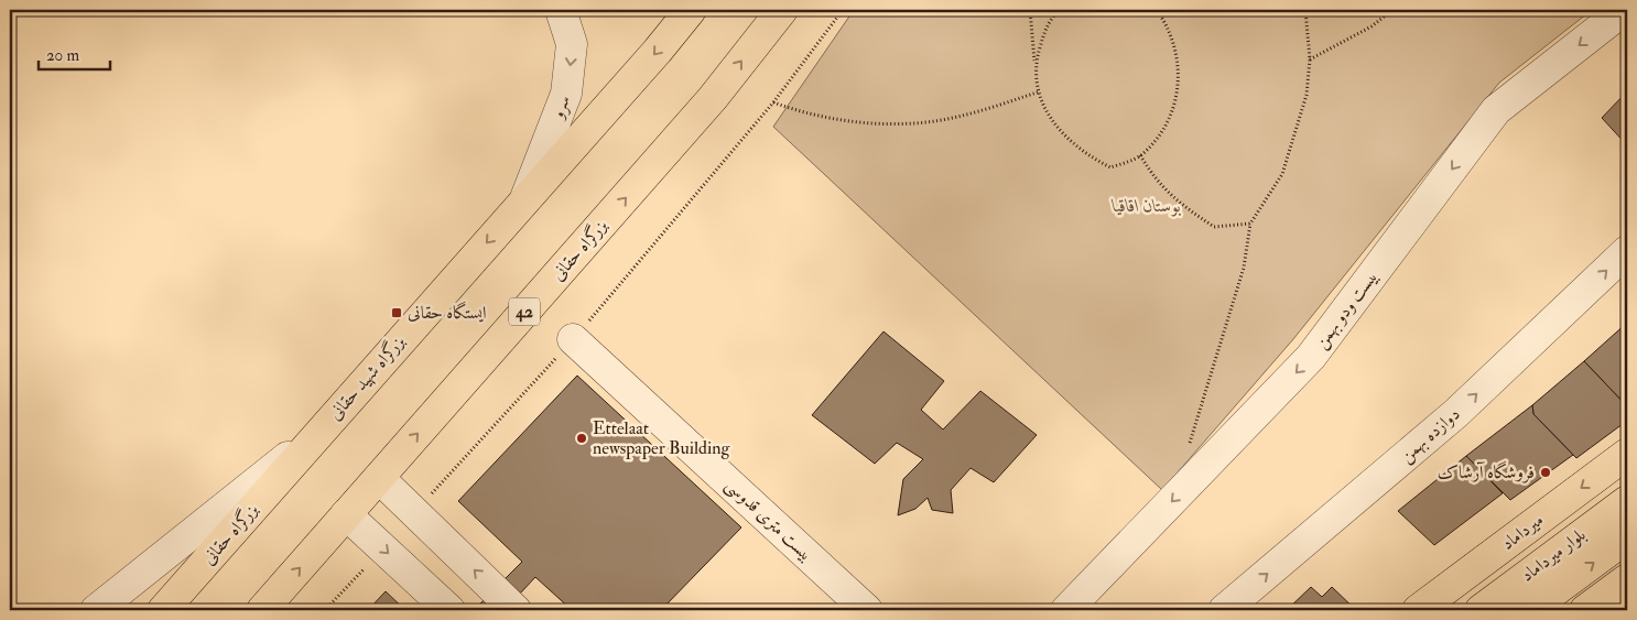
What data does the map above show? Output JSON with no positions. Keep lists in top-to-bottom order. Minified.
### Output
{"streets":{"main road":["بزرگراه حقانی","42","بزرگراه شهید حقانی","میرداماد","بلوار میرداماد"],"street":["سرو","بیست ودو بهمن","دوازده بهمن","بیست متری قدوسی"]},"crossings":[["سرو","بزرگراه شهید حقانی"],["بزرگراه حقانی","بزرگراه شهید حقانی"]],"one_way":["سرو","بیست ودو بهمن","بزرگراه شهید حقانی","دوازده بهمن","میرداماد"],"parks":["بوستان اقاقیا"],"places":{"transit":["ایستگاه حقانی"],"other":["Ettelaat newspaper Building","فروشگاه آرشاک"]},"scale_bar":"20 m"}
